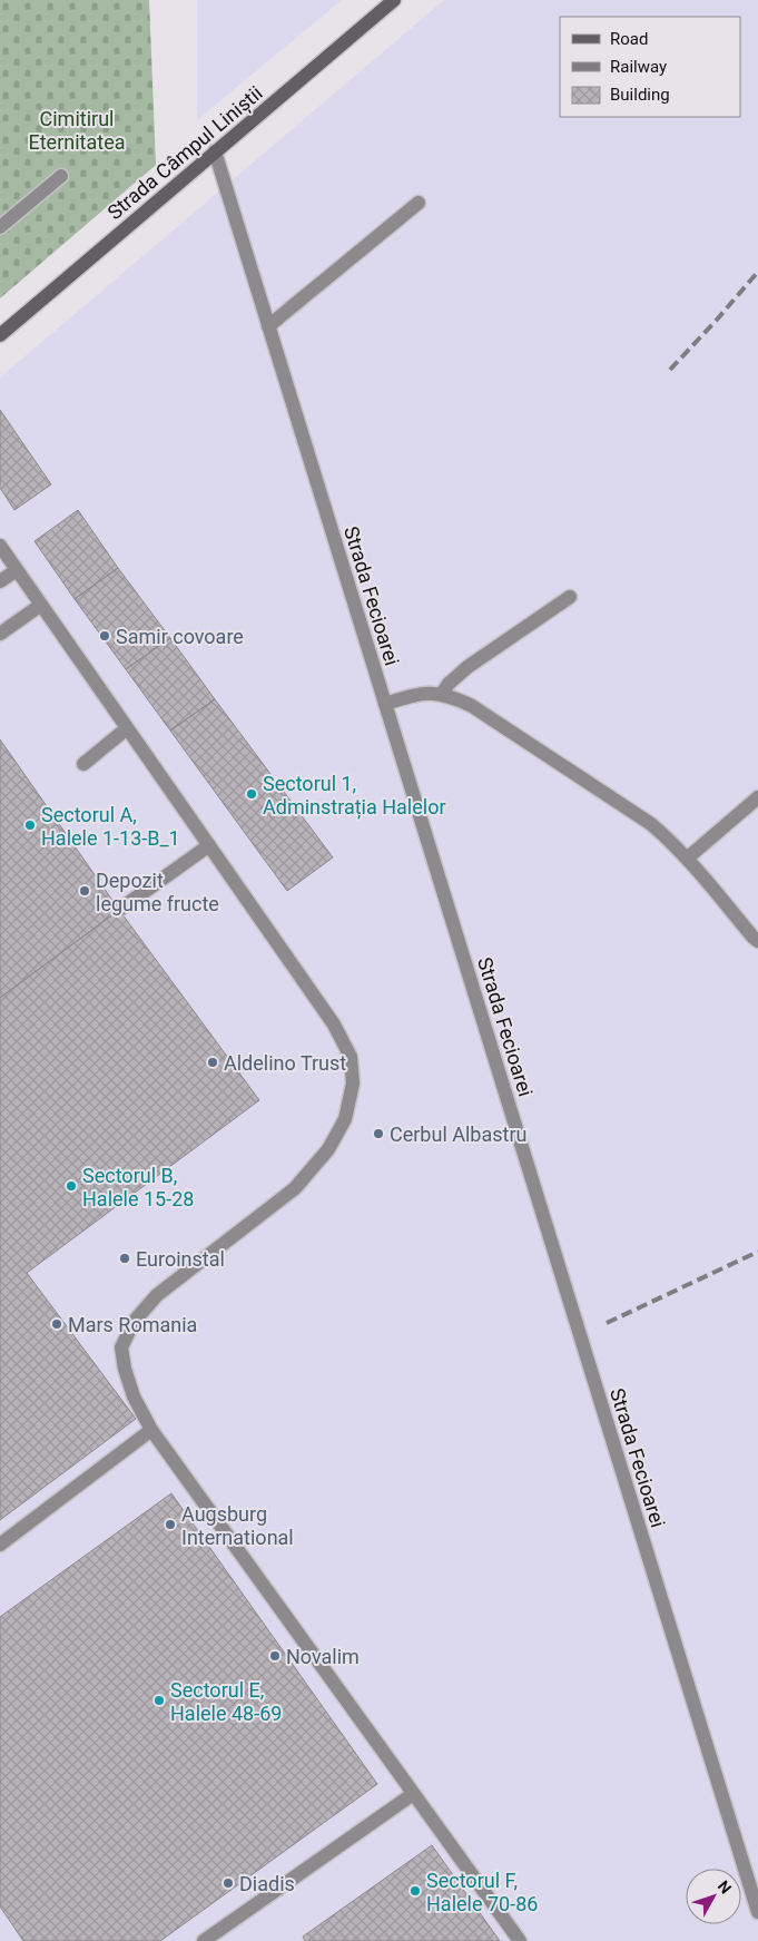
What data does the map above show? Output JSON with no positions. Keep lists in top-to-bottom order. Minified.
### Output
{"streets":{"street":["Strada Câmpul Liniștii","Strada Fecioarei"]},"crossings":[["Strada Câmpul Liniștii","Strada Fecioarei"]],"parks":["Cimitirul Eternitatea"],"places":["Samir covoare","Sectorul 1, Adminstrația Halelor","Sectorul A, Halele 1-13-B_1","Depozit legume fructe","Aldelino Trust","Cerbul Albastru","Sectorul B, Halele 15-28","Euroinstal","Mars Romania","Augsburg International","Novalim","Sectorul E, Halele 48-69","Diadis","Sectorul F, Halele 70-86"],"legend":["Road","Railway","Building"],"north":"top right"}
